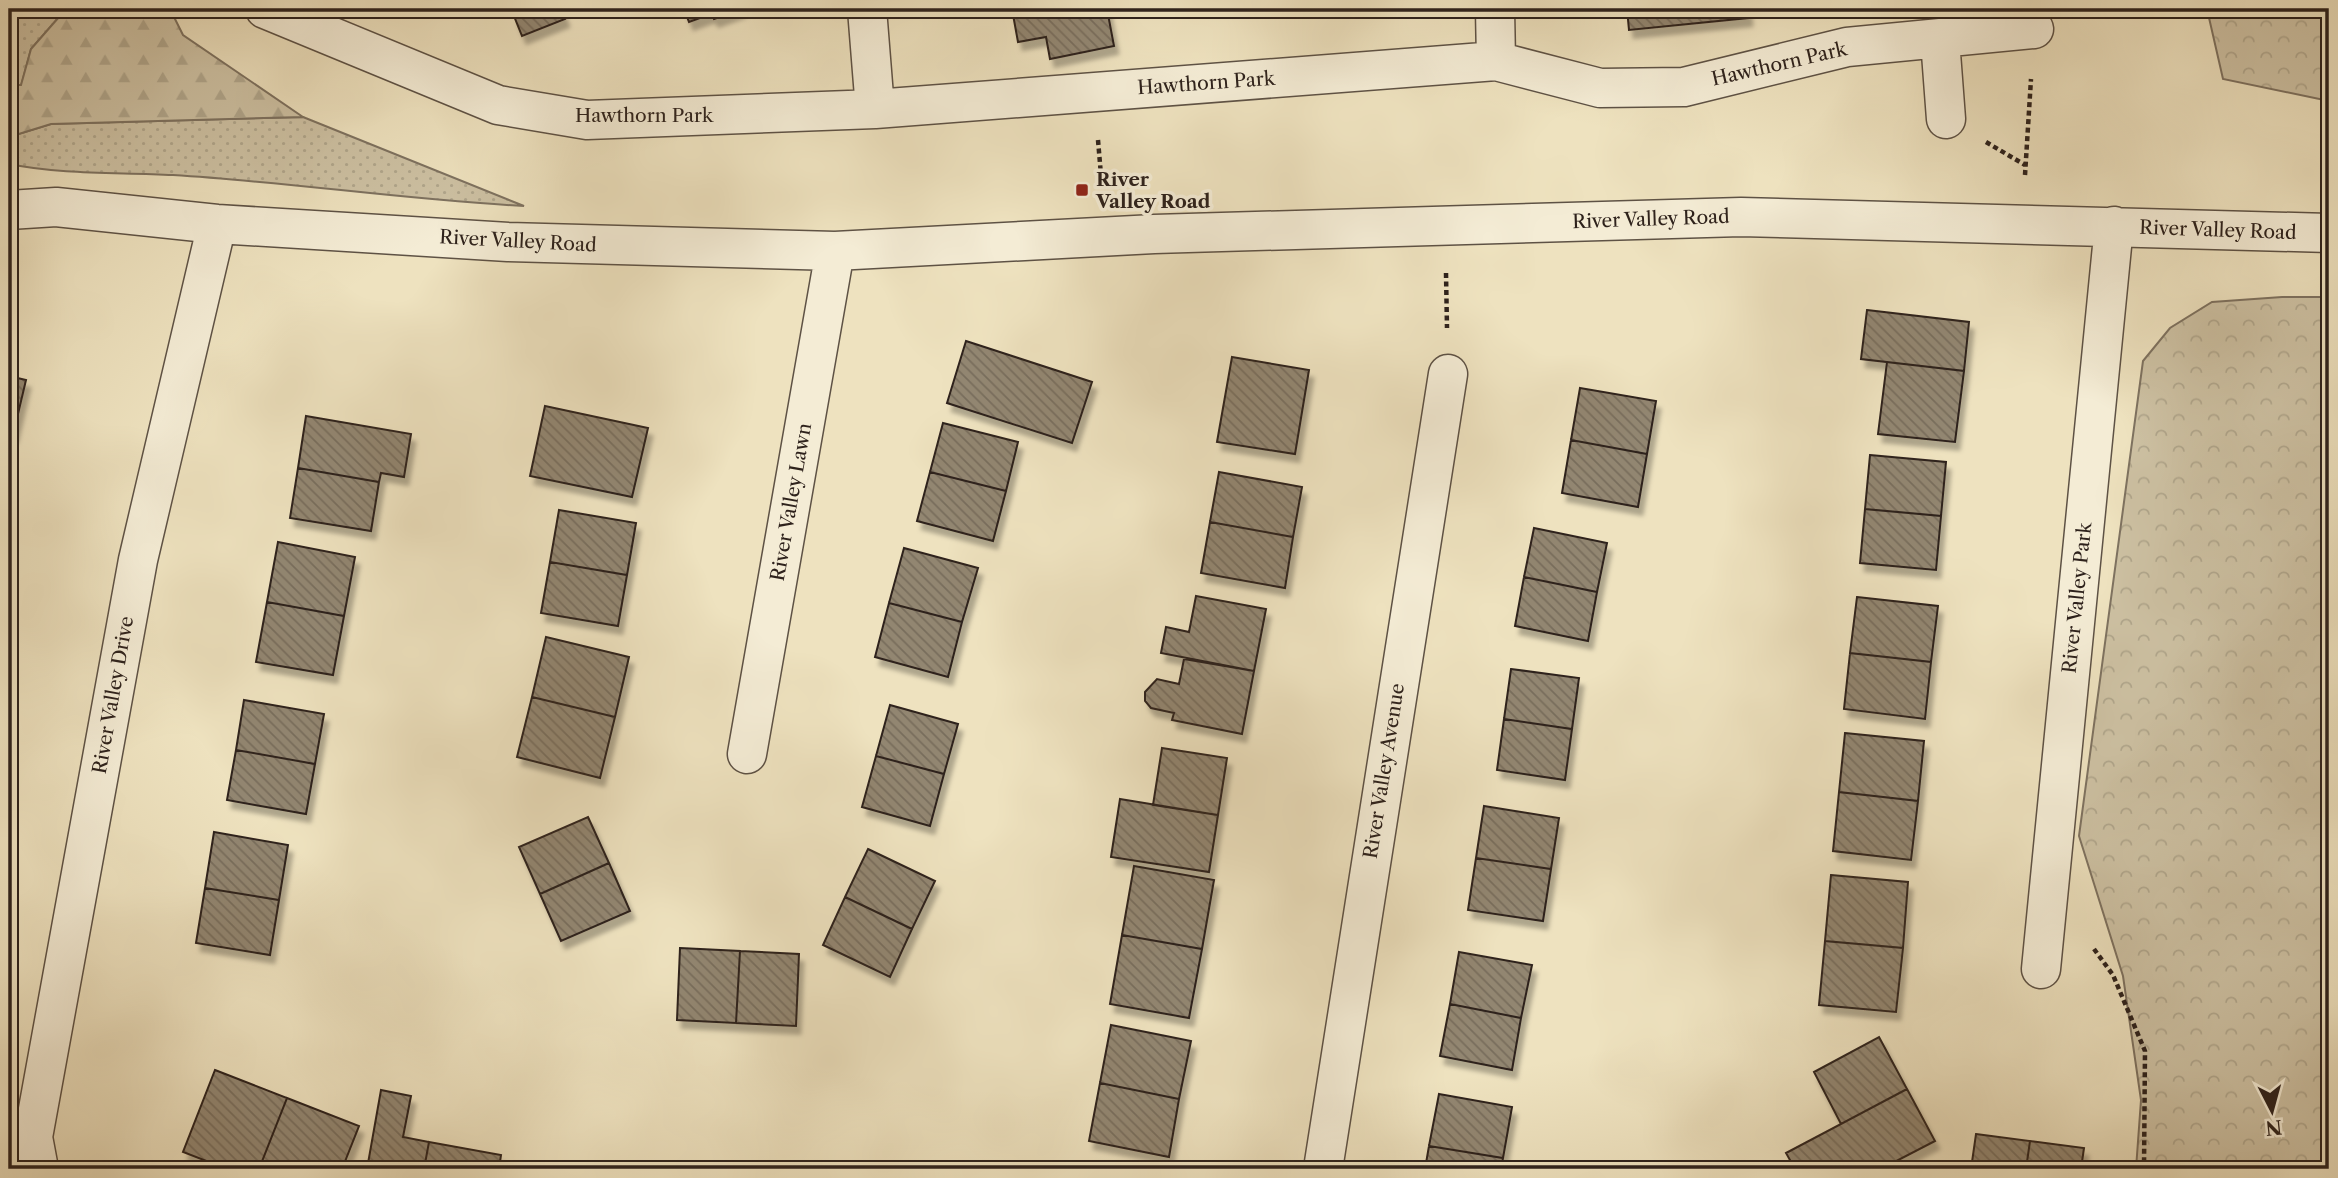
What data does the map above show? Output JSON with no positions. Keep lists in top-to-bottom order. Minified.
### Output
{"streets":{"street":["Hawthorn Park","River Valley Road","River Valley Lawn","River Valley Park","River Valley Drive","River Valley Avenue"]},"crossings":[["River Valley Road","River Valley Lawn"],["River Valley Road","River Valley Park"],["River Valley Road","River Valley Drive"]],"places":{"transit":["River Valley Road"]},"north":"bottom"}
